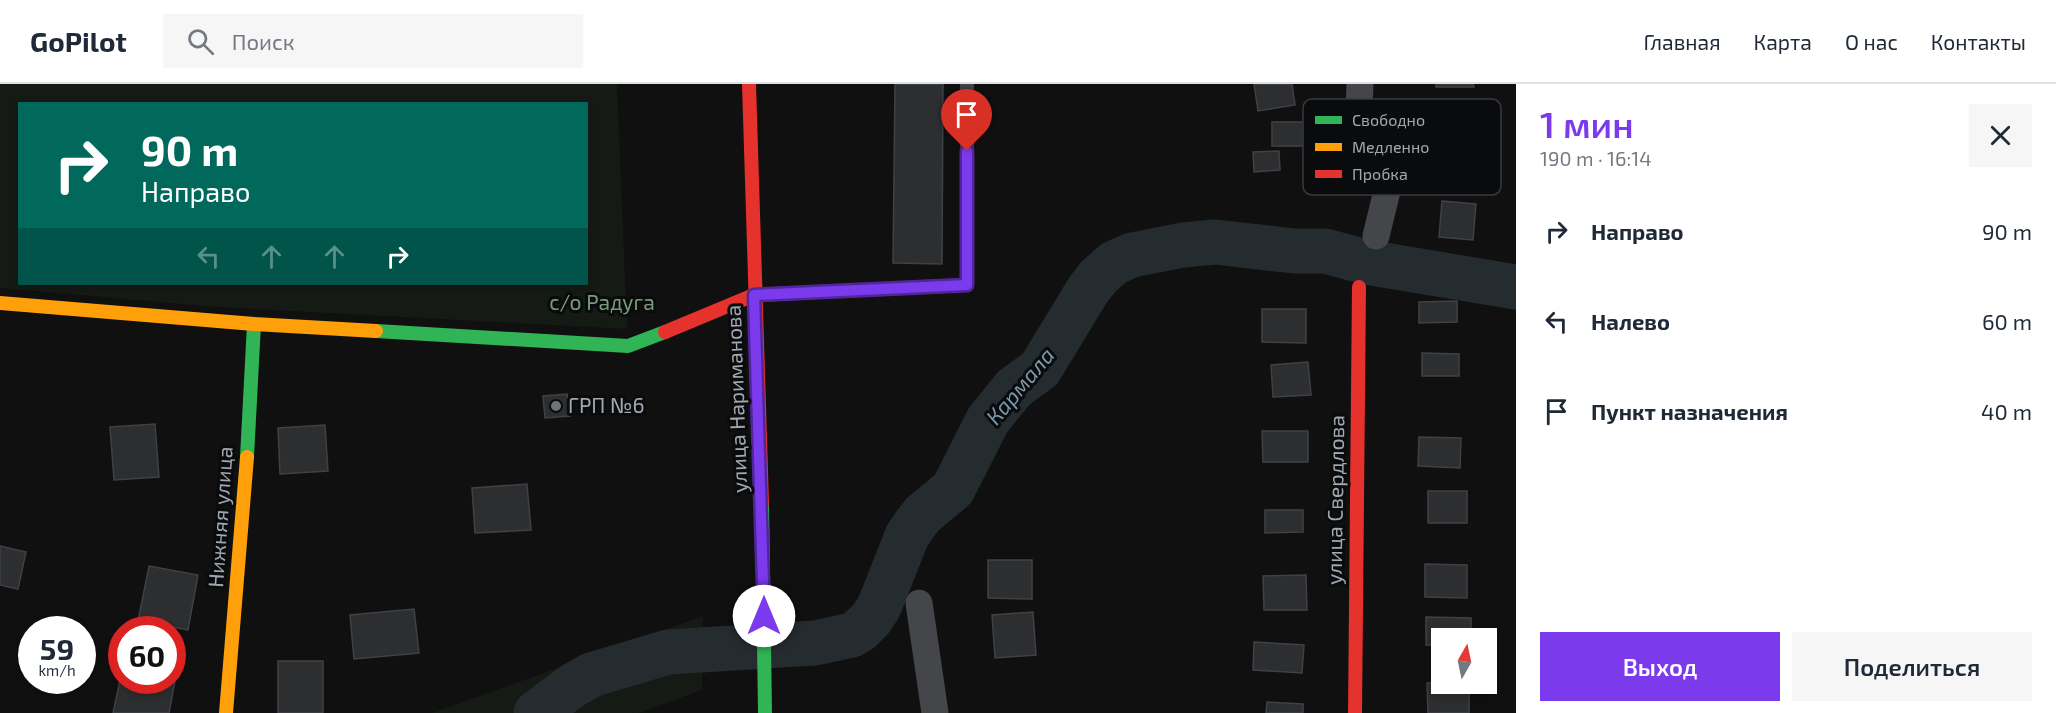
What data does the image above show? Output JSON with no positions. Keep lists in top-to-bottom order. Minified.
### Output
{"streets":{"street":["улица Нариманова","улица Свердлова","Нижняя улица"]},"water":["Кармала"],"parks":["с/о Радуга"],"places":["ГРП №6"],"legend":["Свободно","Медленно","Пробка"],"north":"top","page":{"header":"GoPilot","search":"Поиск","nav":["Главная","Карта","О нас","Контакты"],"heading":["1 мин","190 m · 16:14"],"turn":["90 m","Направо"],"list":[{"name":"Направо","value":"90 m"},{"name":"Налево","value":"60 m"},{"name":"Пункт назначения","value":"40 m"}],"speed":"59 km/h","limit":"60","buttons":["Выход","Поделиться"]}}
